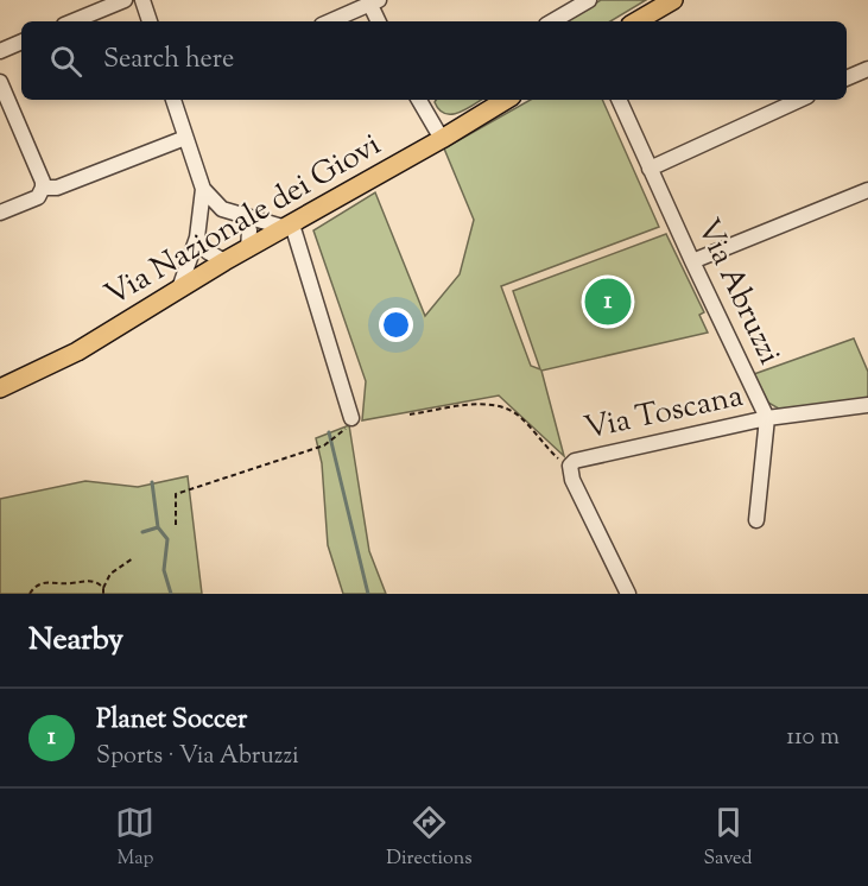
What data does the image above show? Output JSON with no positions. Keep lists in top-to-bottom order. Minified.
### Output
{"streets":{"main road":["Via Nazionale dei Giovi"],"street":["Via Abruzzi","Via Toscana"]},"crossings":[["Via Abruzzi","Via Toscana"]],"page":{"search":"Search here","pins":"1","heading":"Nearby","list":[{"mark":"1","name":"Planet Soccer","note":"Sports · Via Abruzzi","value":"110 m"}],"nav":["Map","Directions","Saved"]}}
